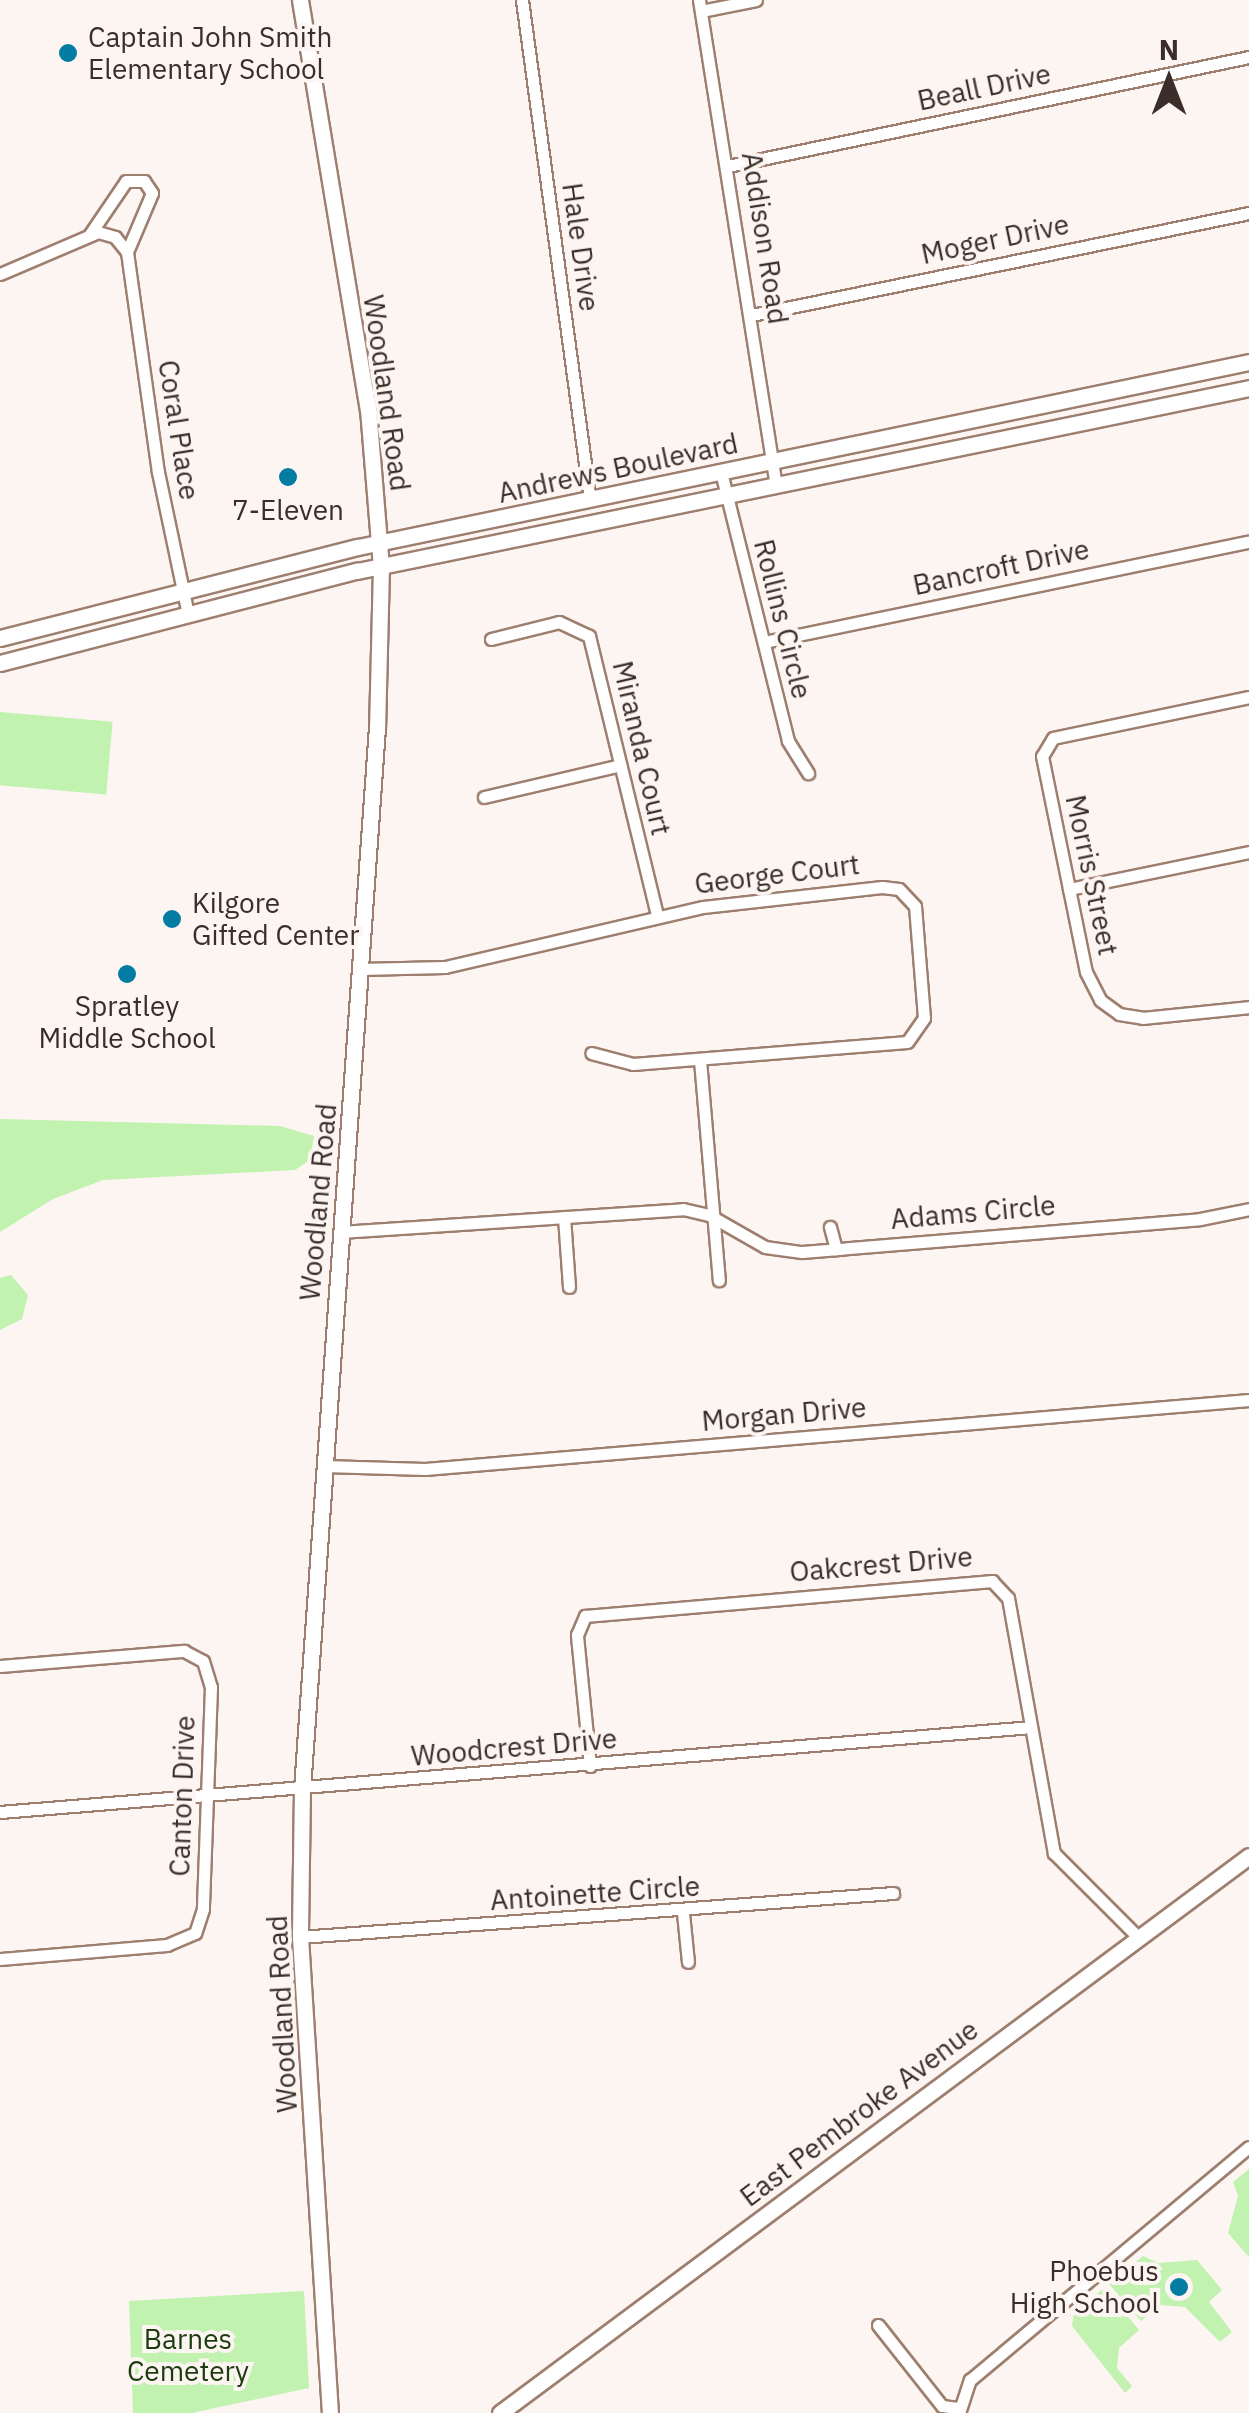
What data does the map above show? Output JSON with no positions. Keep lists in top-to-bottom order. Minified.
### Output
{"streets":{"main road":["Woodland Road","Andrews Boulevard","East Pembroke Avenue"],"street":["Beall Drive","Addison Road","Moger Drive","Hale Drive","Coral Place","Bancroft Drive","Rollins Circle","Miranda Court","George Court","Morris Street","Adams Circle","Morgan Drive","Oakcrest Drive","Woodcrest Drive","Canton Drive","Antoinette Circle"]},"crossings":[["Beall Drive","Addison Road"],["Addison Road","Moger Drive"],["Addison Road","Andrews Boulevard"],["Hale Drive","Andrews Boulevard"],["Woodland Road","Andrews Boulevard"],["Woodland Road","George Court"],["Woodland Road","Adams Circle"],["Woodland Road","Morgan Drive"],["Woodland Road","Woodcrest Drive"],["Woodland Road","Antoinette Circle"],["Coral Place","Andrews Boulevard"],["Andrews Boulevard","Rollins Circle"],["Bancroft Drive","Rollins Circle"],["Miranda Court","George Court"],["Oakcrest Drive","Woodcrest Drive"],["Oakcrest Drive","East Pembroke Avenue"],["Woodcrest Drive","Canton Drive"]],"parks":["Barnes Cemetery"],"places":["Captain John Smith Elementary School","7-Eleven","Kilgore Gifted Center","Spratley Middle School","Phoebus High School"],"north":"top"}
